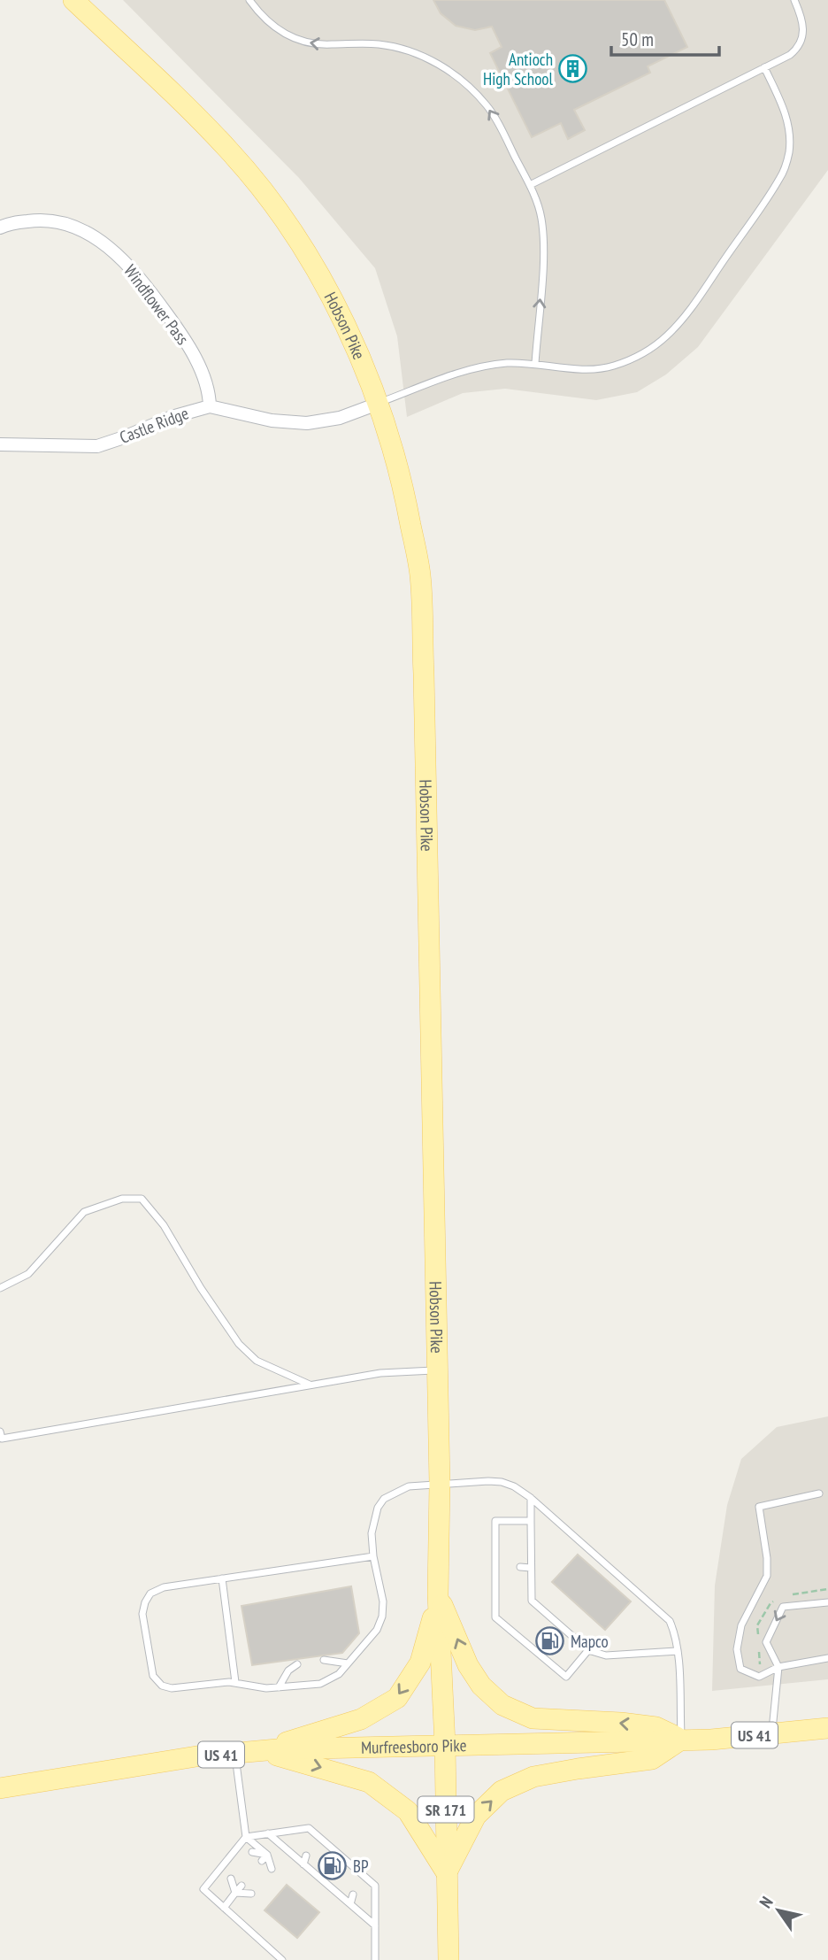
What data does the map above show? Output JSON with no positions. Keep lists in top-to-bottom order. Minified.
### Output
{"streets":{"main road":["Hobson Pike","US 41","Murfreesboro Pike","SR 171"],"street":["Windflower Pass","Castle Ridge"]},"crossings":[["Windflower Pass","Castle Ridge"],["Hobson Pike","Castle Ridge"],["Hobson Pike","Murfreesboro Pike"],["Hobson Pike","SR 171"],["Murfreesboro Pike","SR 171"]],"places":{"building":["Antioch High School"],"fuel station":["Mapco","BP"]},"scale_bar":"50 m","north":"top left"}
